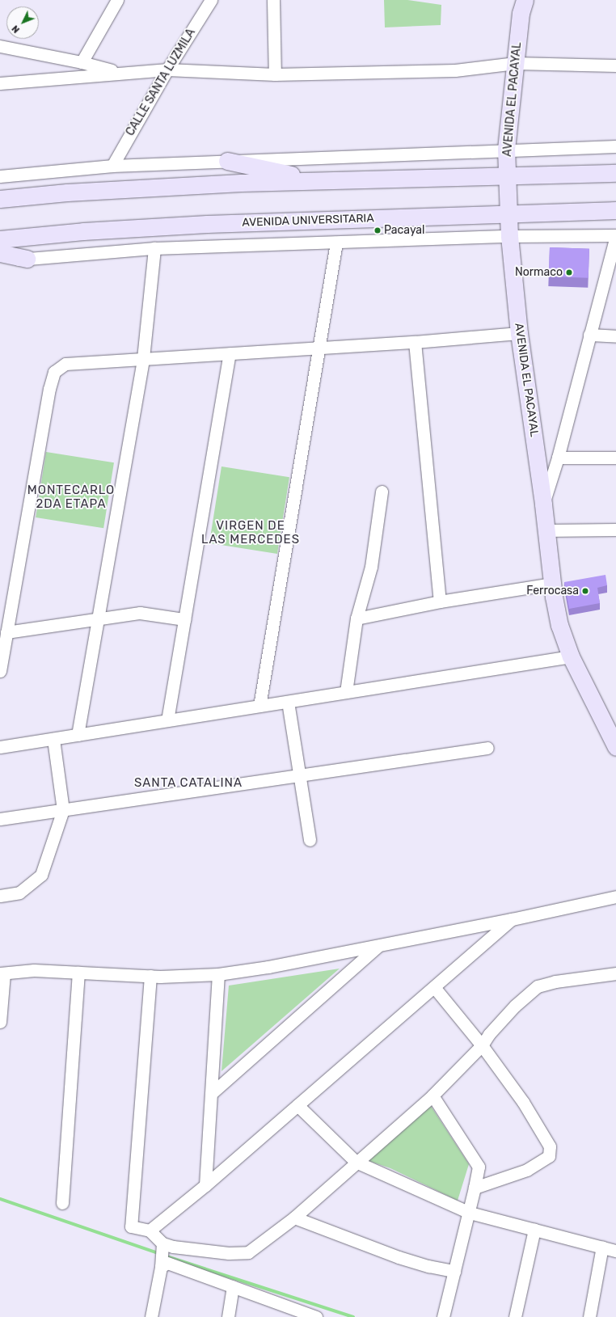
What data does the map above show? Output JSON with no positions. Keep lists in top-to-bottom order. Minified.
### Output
{"streets":{"street":["CALLE SANTA LUZMILA","AVENIDA EL PACAYAL","AVENIDA UNIVERSITARIA"]},"crossings":[["AVENIDA EL PACAYAL","AVENIDA UNIVERSITARIA"]],"districts":["MONTECARLO 2DA ETAPA","VIRGEN DE LAS MERCEDES","SANTA CATALINA"],"places":["Pacayal","Normaco","Ferrocasa"],"north":"bottom left"}
